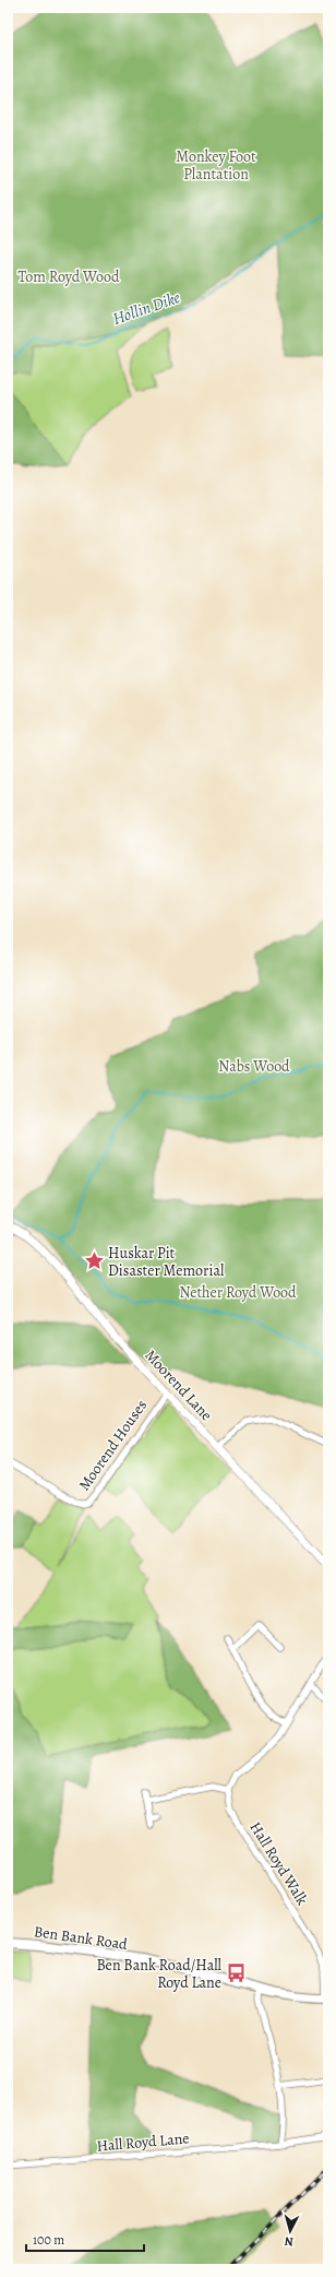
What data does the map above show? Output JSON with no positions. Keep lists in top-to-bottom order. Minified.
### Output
{"streets":{"main road":["Ben Bank Road"],"street":["Moorend Lane","Moorend Houses","Hall Royd Walk","Hall Royd Lane"]},"crossings":[["Moorend Lane","Moorend Houses"],["Hall Royd Walk","Ben Bank Road"]],"water":["Hollin Dike"],"parks":["Monkey Foot Plantation","Tom Royd Wood","Nabs Wood","Nether Royd Wood"],"places":{"place":["Huskar Pit Disaster Memorial"],"bus stop":["Ben Bank Road/Hall Royd Lane"]},"scale_bar":"100 m","north":"bottom"}
